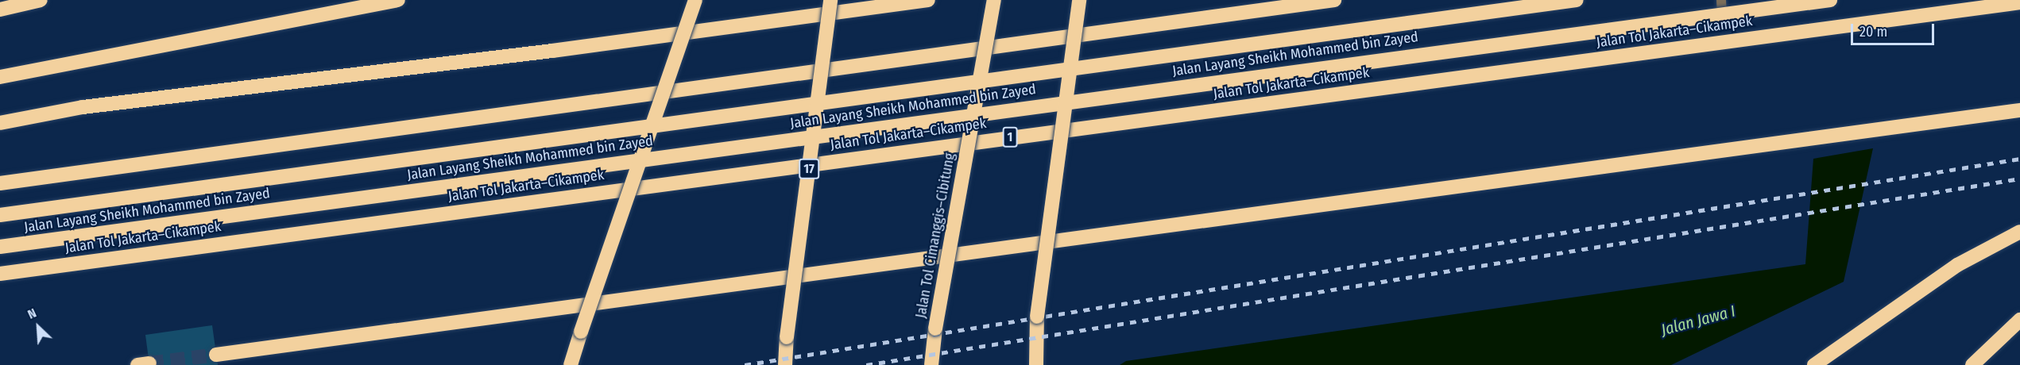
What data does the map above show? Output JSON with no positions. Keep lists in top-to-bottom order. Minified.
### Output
{"streets":{"highway":["Jalan Tol Jakarta–Cikampek","Jalan Layang Sheikh Mohammed bin Zayed","1","17","Jalan Tol Cimanggis–Cibitung"]},"water":["Jalan Jawa I"],"scale_bar":"20 m","north":"top left"}
